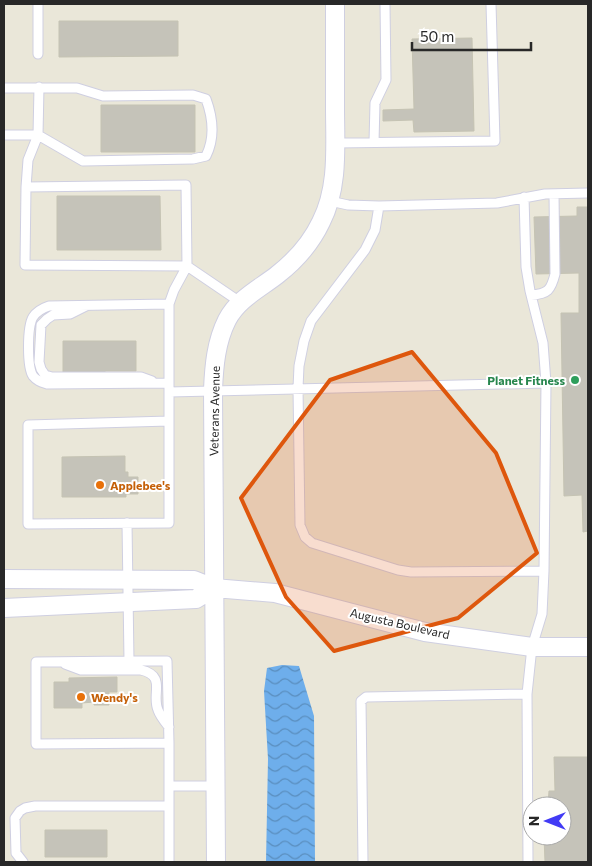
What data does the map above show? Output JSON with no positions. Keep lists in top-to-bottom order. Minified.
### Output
{"streets":{"street":["Veterans Avenue","Augusta Boulevard"]},"crossings":[["Veterans Avenue","Augusta Boulevard"]],"places":["Planet Fitness","Applebee's","Wendy's"],"scale_bar":"50 m","north":"left"}
